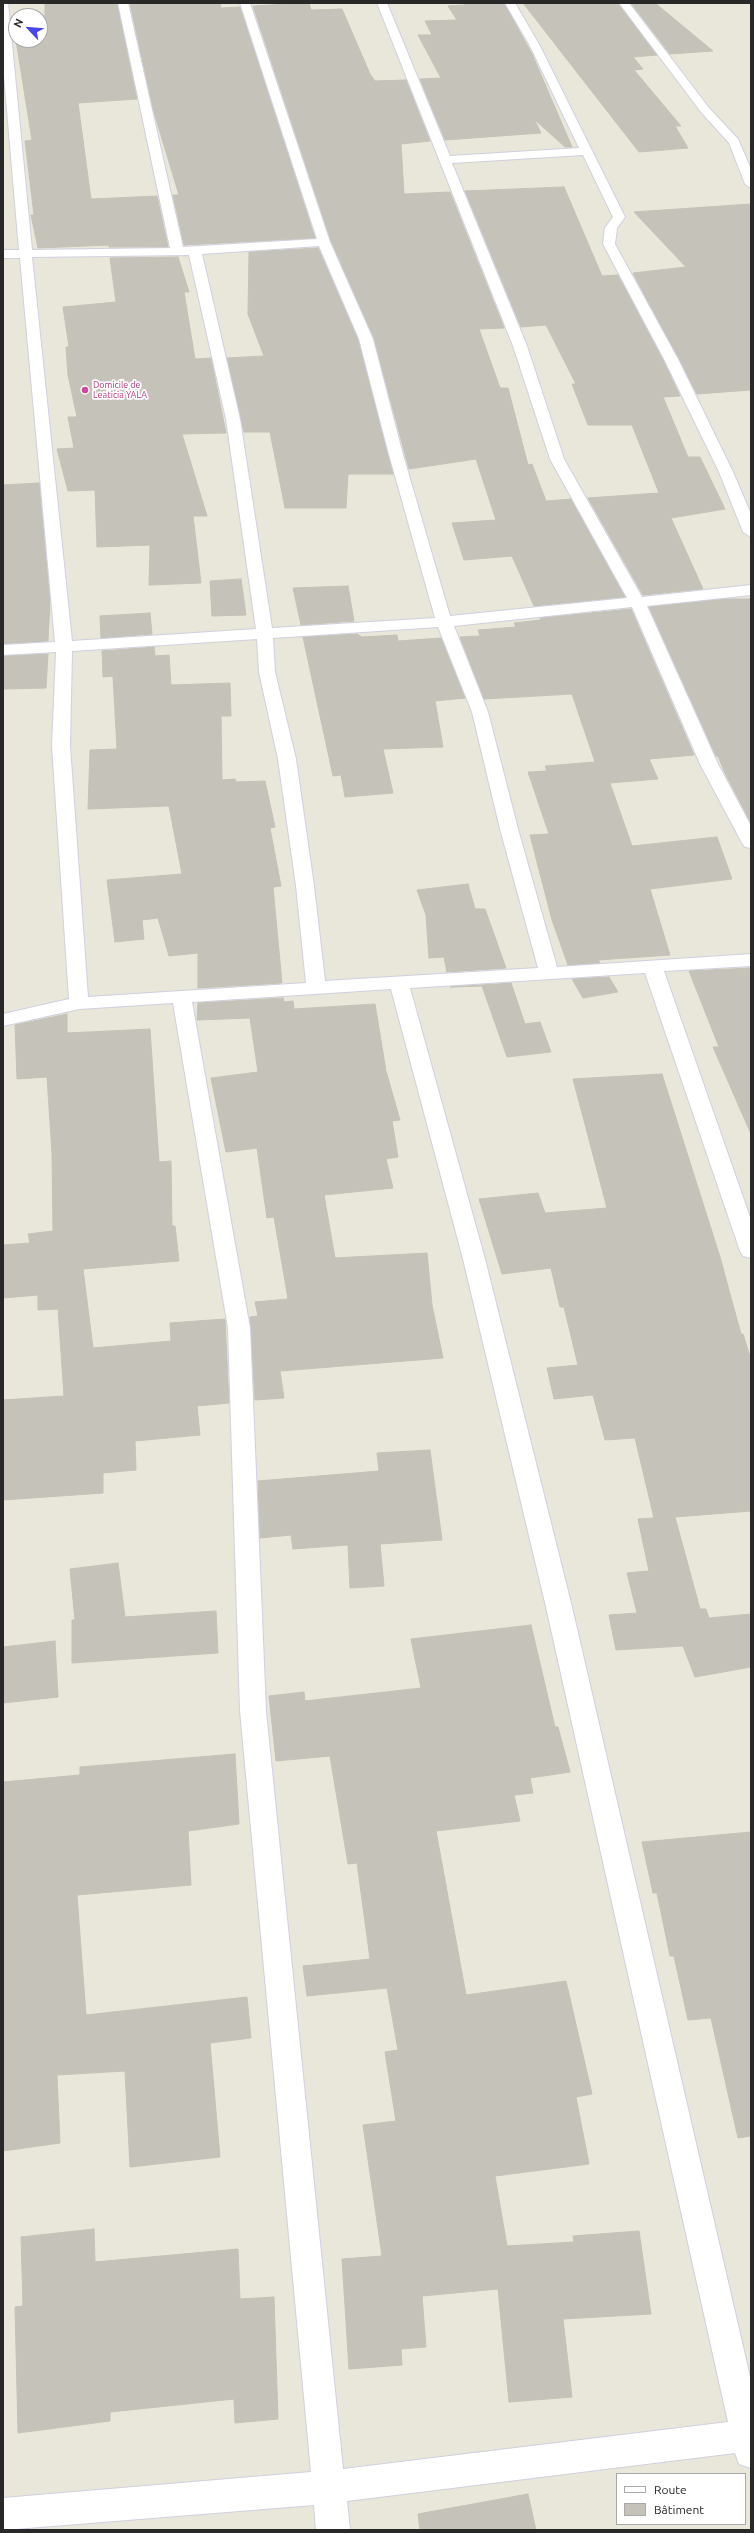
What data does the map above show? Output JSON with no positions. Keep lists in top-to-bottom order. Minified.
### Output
{"places":["Domicile de Leaticia YALA"],"legend":["Route","Bâtiment"],"north":"top left"}
